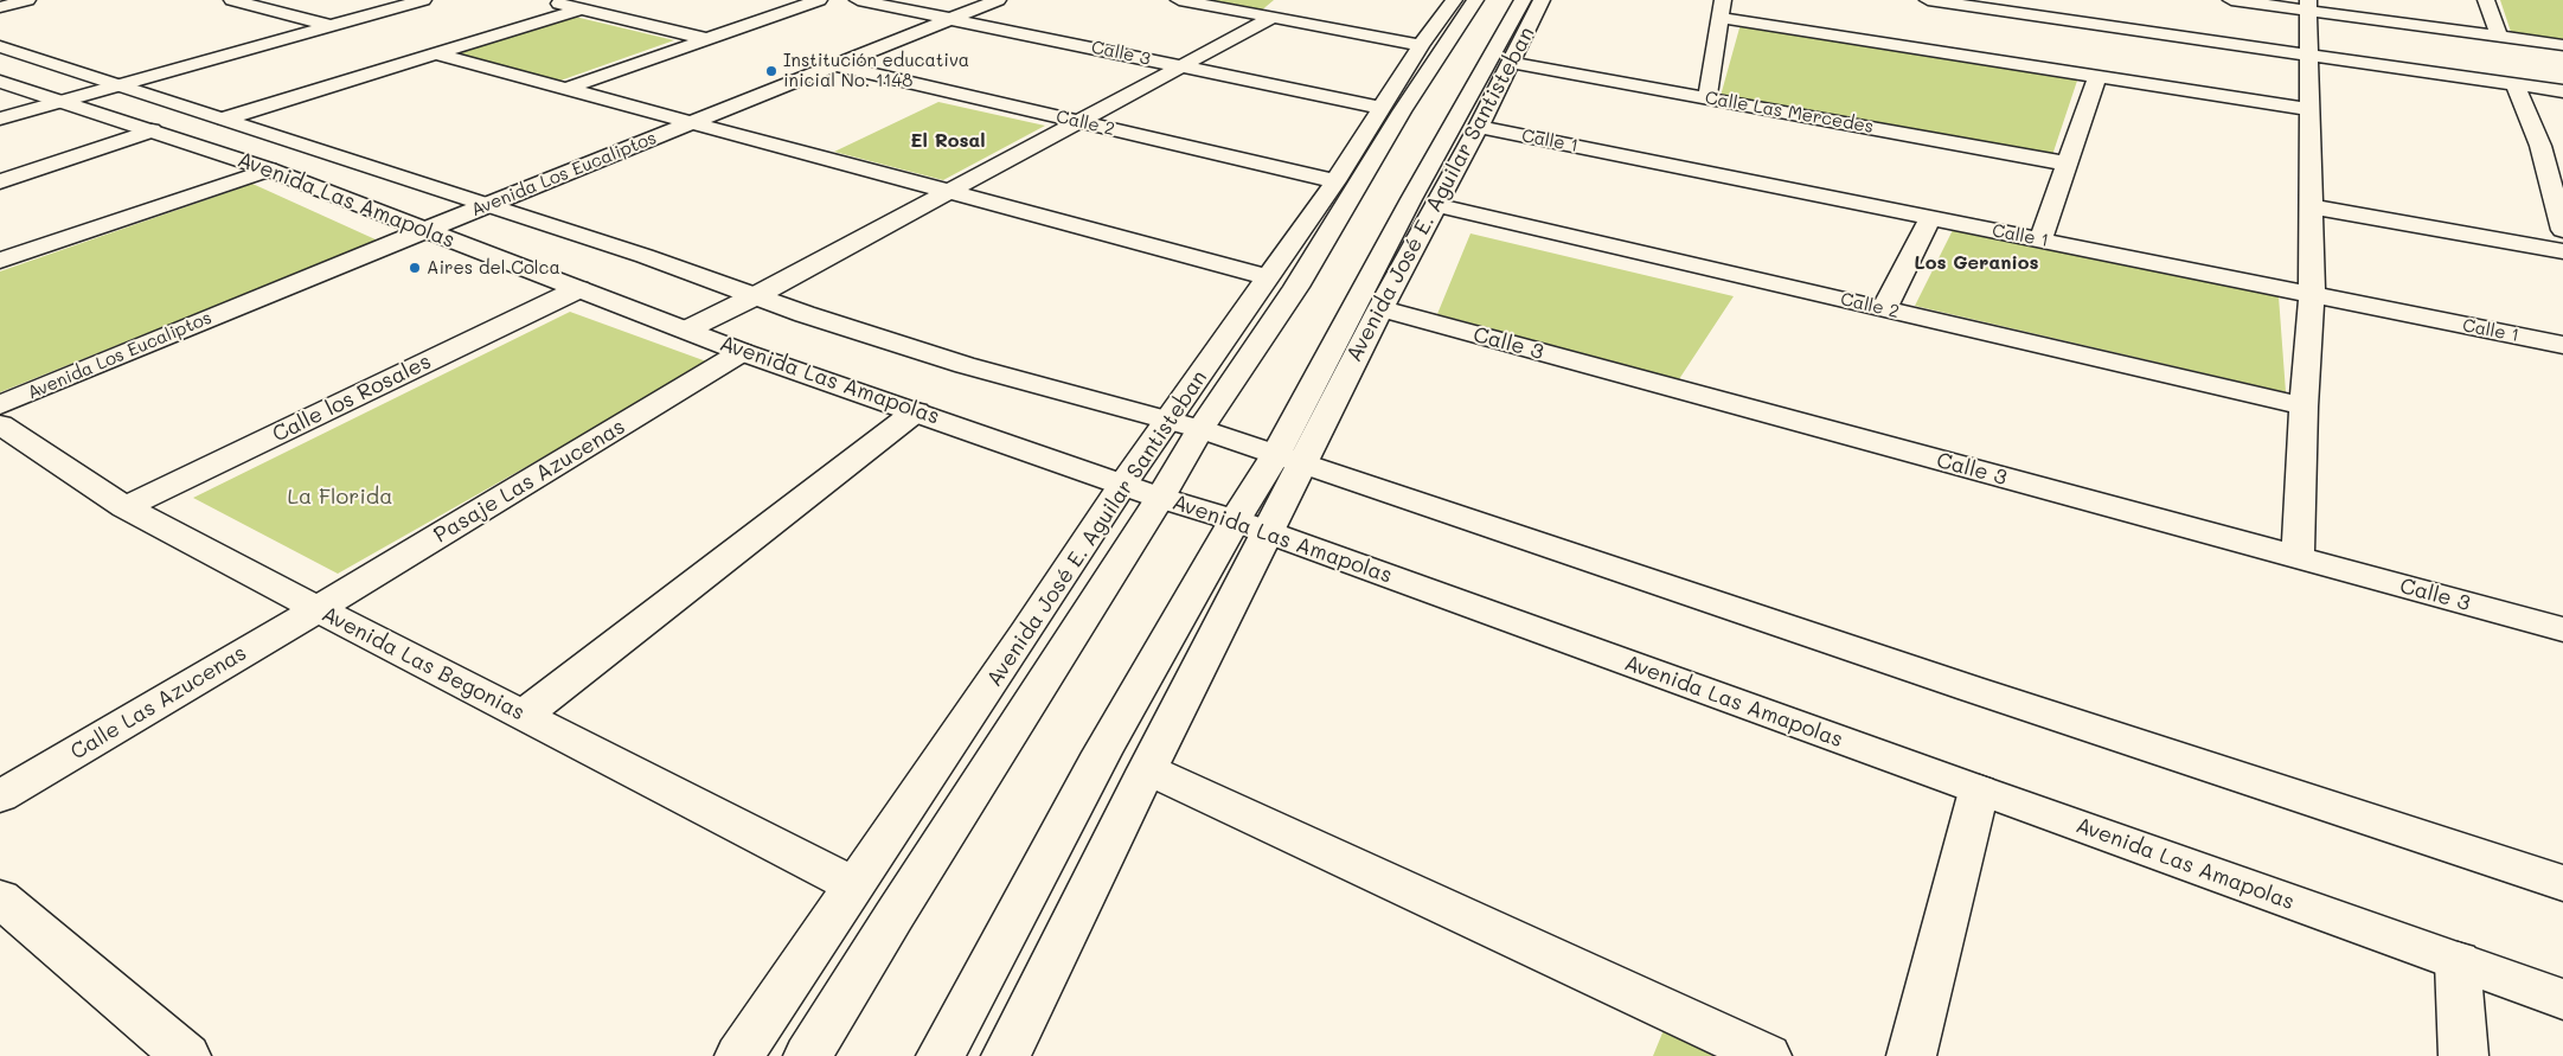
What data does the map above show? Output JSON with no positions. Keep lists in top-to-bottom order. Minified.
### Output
{"streets":{"street":["Calle 3","Calle Las Mercedes","Calle 2","Calle 1","Avenida Los Eucaliptos","Avenida José E. Aguilar Santisteban","Avenida Las Amapolas","Calle los Rosales","Pasaje Las Azucenas","Avenida Las Begonias","Calle Las Azucenas"]},"crossings":[["Calle 3","Avenida Los Eucaliptos"],["Calle 3","Avenida José E. Aguilar Santisteban"],["Calle Las Mercedes","Avenida José E. Aguilar Santisteban"],["Calle 2","Avenida Los Eucaliptos"],["Calle 2","Avenida José E. Aguilar Santisteban"],["Calle 1","Avenida José E. Aguilar Santisteban"],["Avenida Los Eucaliptos","Avenida Las Amapolas"],["Avenida José E. Aguilar Santisteban","Avenida Las Amapolas"],["Avenida José E. Aguilar Santisteban","Avenida Las Begonias"],["Avenida Las Amapolas","Calle los Rosales"],["Avenida Las Amapolas","Pasaje Las Azucenas"],["Calle los Rosales","Avenida Las Begonias"],["Pasaje Las Azucenas","Avenida Las Begonias"],["Pasaje Las Azucenas","Calle Las Azucenas"],["Avenida Las Begonias","Calle Las Azucenas"]],"districts":["El Rosal","Los Geranios"],"parks":["La Florida"],"places":["Institución educativa inicial No. 1148","Aires del Colca"]}
